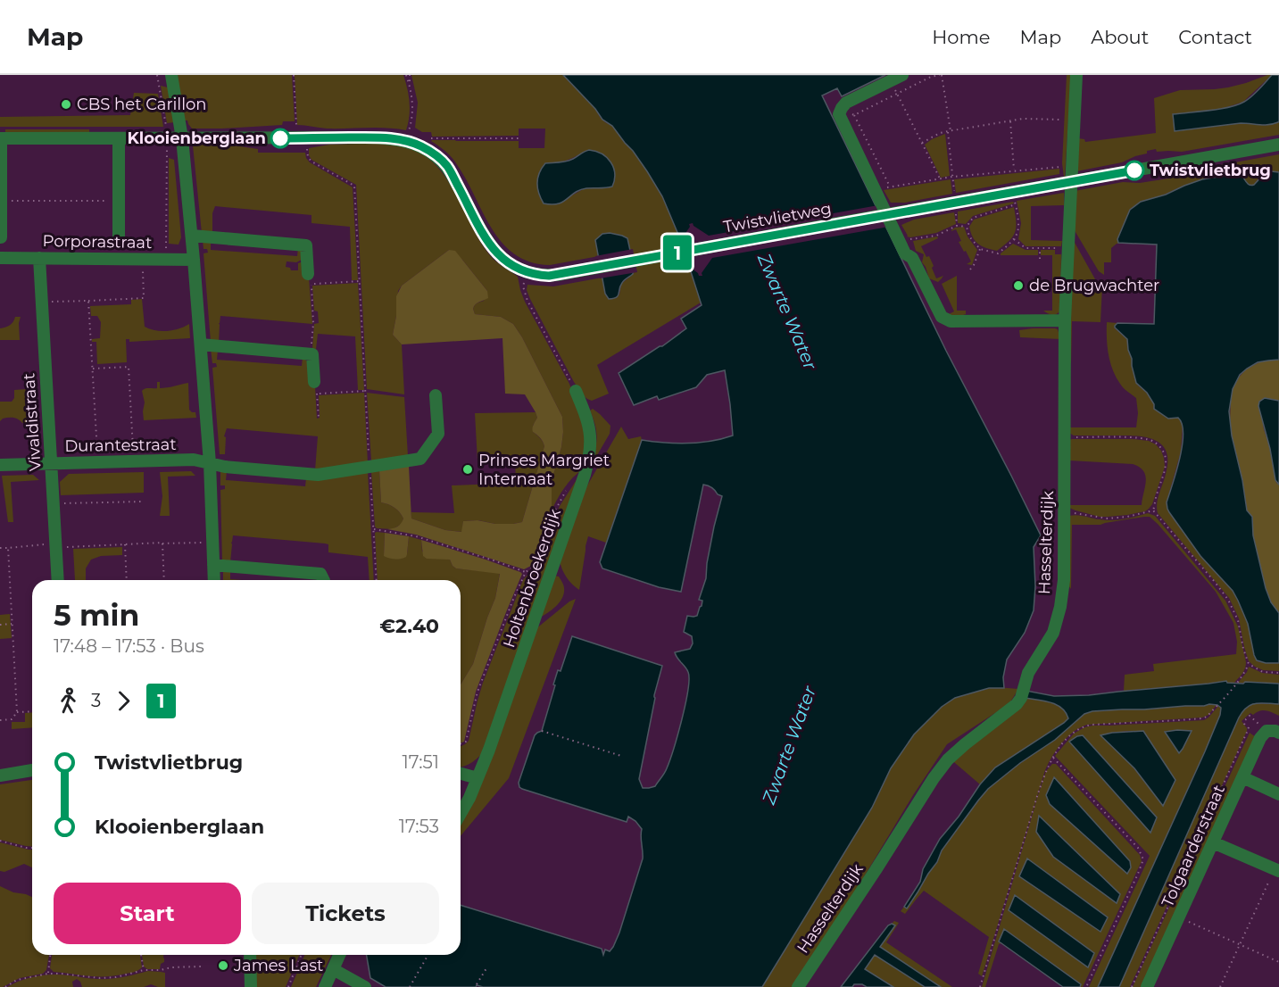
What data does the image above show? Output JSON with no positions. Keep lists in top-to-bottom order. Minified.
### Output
{"streets":{"street":["Twistvlietweg","Porporastraat","Vivaldistraat","Durantestraat","Hasselterdijk","Holtenbroekerdijk","Tolgaarderstraat"]},"crossings":[["Twistvlietweg","Hasselterdijk"],["Porporastraat","Vivaldistraat"],["Vivaldistraat","Durantestraat"]],"water":["Zwarte Water"],"places":["CBS het Carillon","Klooienberglaan","Twistvlietbrug","de Brugwachter","Prinses Margriet Internaat","James Last"],"lines":["bus line 1"],"page":{"header":"Map","nav":["Home","Map","About","Contact"],"on_map":"1","heading":["5 min","17:48 – 17:53 · Bus","€2.40"],"legs":["3","1"],"list":[{"name":"Twistvlietbrug","value":"17:51"},{"name":"Klooienberglaan","value":"17:53"}],"buttons":["Start","Tickets"]}}
